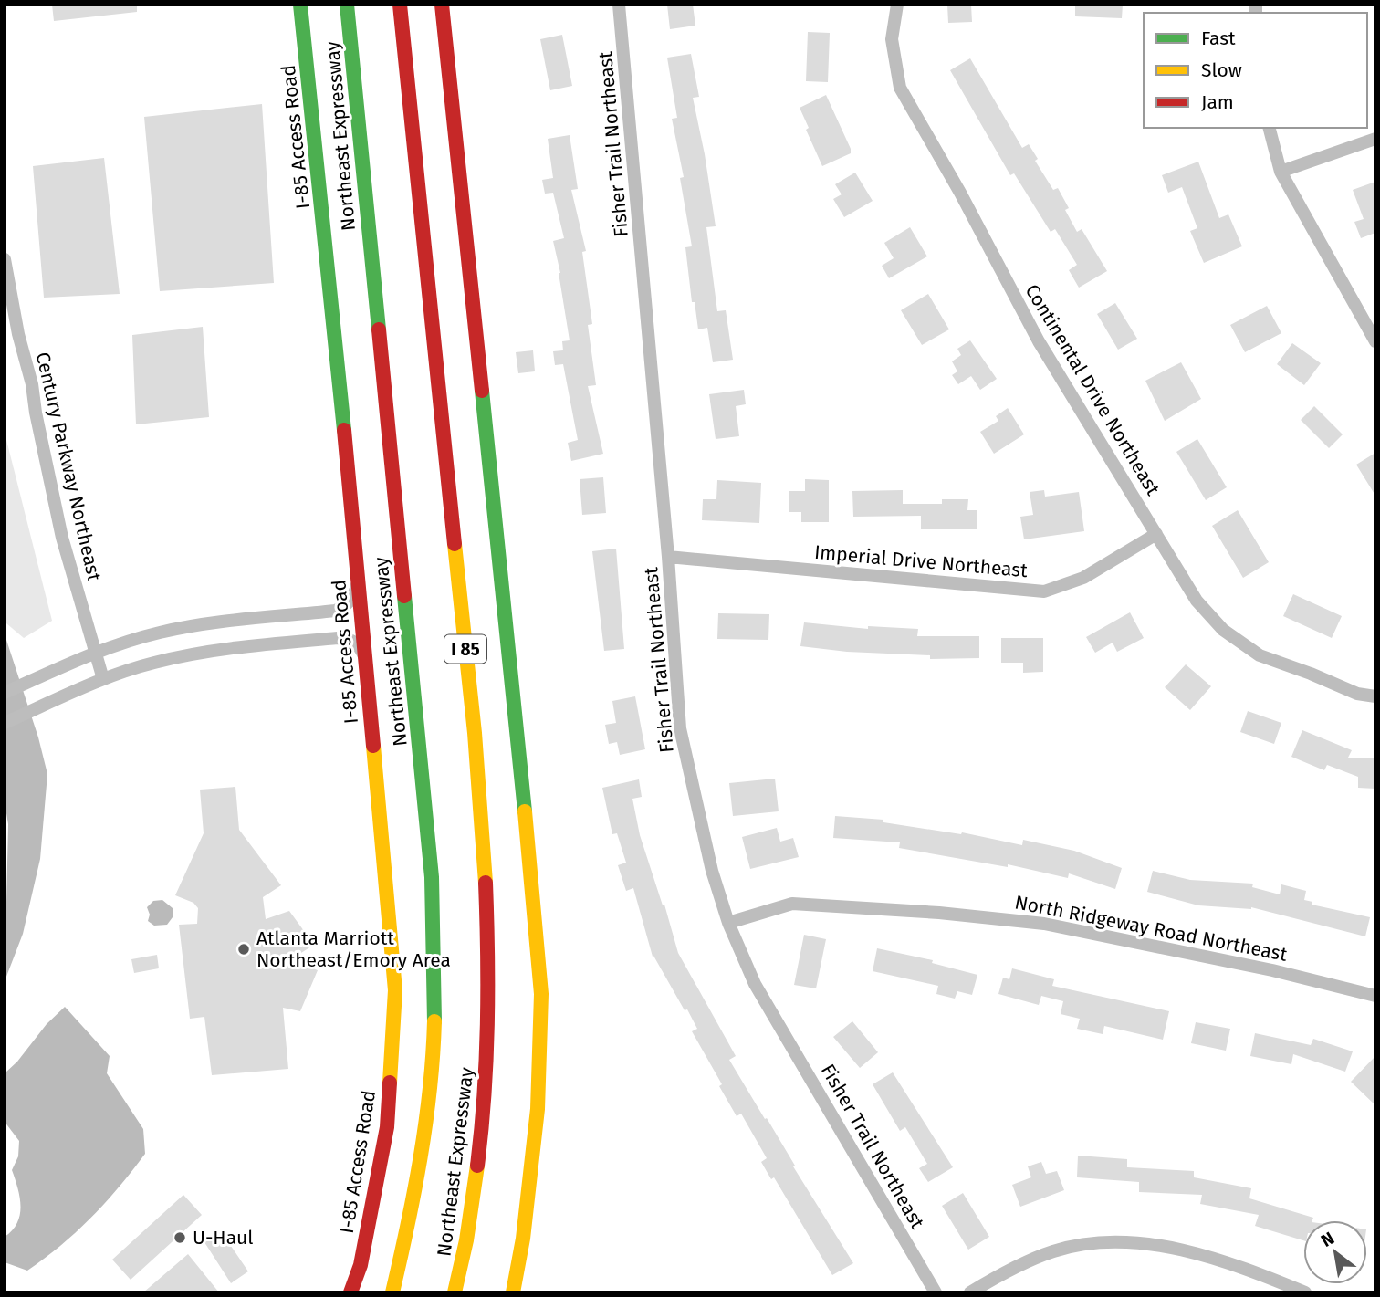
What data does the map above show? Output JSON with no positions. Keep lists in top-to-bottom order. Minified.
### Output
{"streets":{"main road":["Northeast Expressway","I-85 Access Road","I 85"],"street":["Fisher Trail Northeast","Continental Drive Northeast","Century Parkway Northeast","Imperial Drive Northeast","North Ridgeway Road Northeast"]},"crossings":[["Fisher Trail Northeast","Imperial Drive Northeast"],["Fisher Trail Northeast","North Ridgeway Road Northeast"],["Continental Drive Northeast","Imperial Drive Northeast"]],"places":["Atlanta Marriott Northeast/Emory Area","U-Haul"],"legend":["Fast","Slow","Jam"],"north":"top left"}
